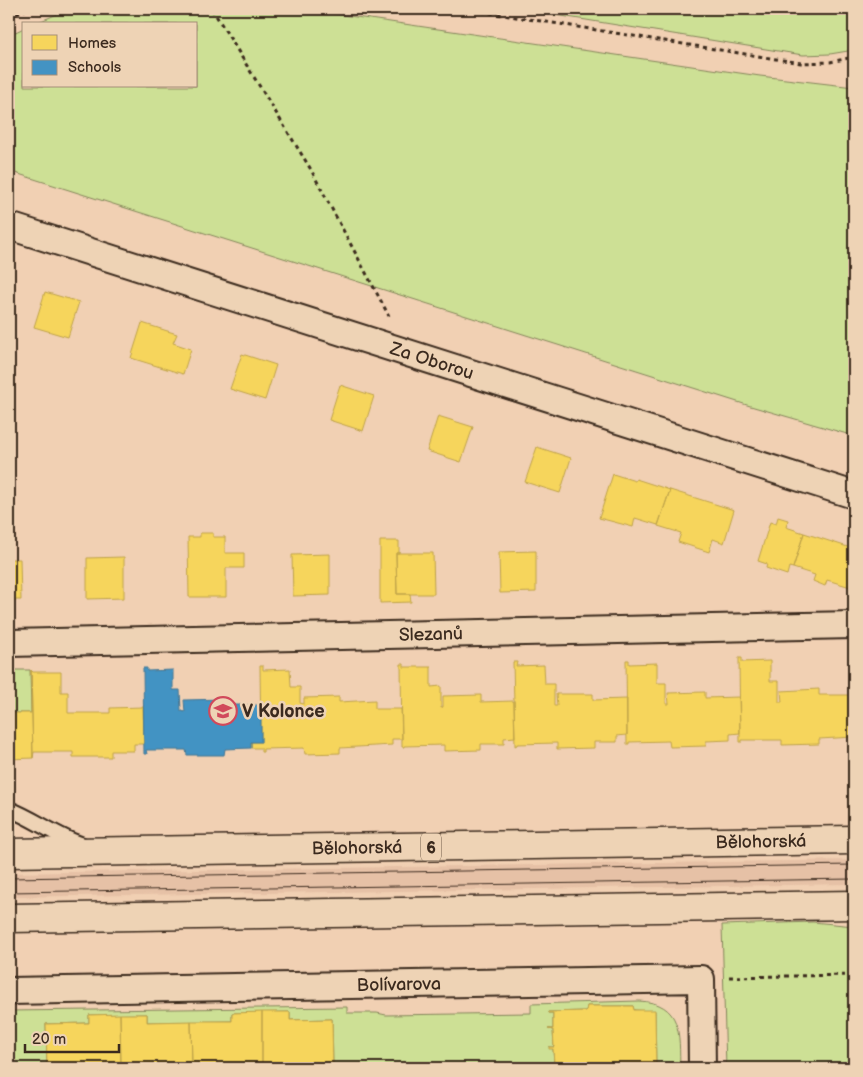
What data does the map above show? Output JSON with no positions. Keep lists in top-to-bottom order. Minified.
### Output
{"streets":{"main road":["Bělohorská","6"],"street":["Za Oborou","Slezanů","Bolívarova"]},"places":{"school or university":["V Kolonce"]},"legend":["Homes","Schools"],"scale_bar":"20 m"}
